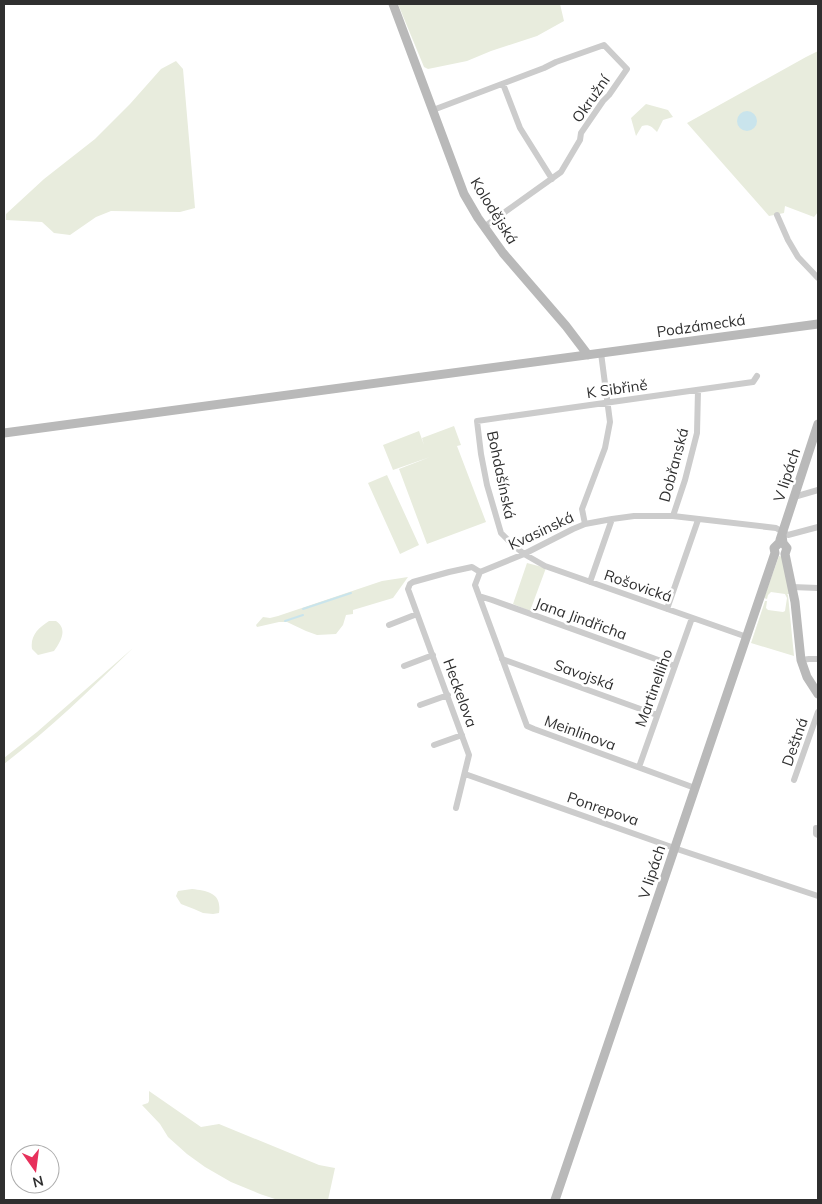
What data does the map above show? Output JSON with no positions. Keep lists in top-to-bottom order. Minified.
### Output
{"streets":{"street":["Okružní","Kolodějská","Podzámecká","K Sibřině","Dobřanská","Bohdašínská","V lipách","Kvasinská","Rošovická","Jana Jindřicha","Savojská","Martinelliho","Heckelova","Meinlinova","Deštná","Ponrepova"]},"crossings":[["Okružní","Kolodějská"],["Kolodějská","Podzámecká"],["K Sibřině","Dobřanská"],["K Sibřině","Bohdašínská"],["Dobřanská","Kvasinská"],["Bohdašínská","Kvasinská"],["Bohdašínská","Rošovická"],["V lipách","Kvasinská"],["V lipách","Rošovická"],["V lipách","Meinlinova"],["V lipách","Ponrepova"],["Kvasinská","Rošovická"],["Kvasinská","Heckelova"],["Kvasinská","Meinlinova"],["Rošovická","Martinelliho"],["Jana Jindřicha","Martinelliho"],["Jana Jindřicha","Meinlinova"],["Savojská","Martinelliho"],["Savojská","Meinlinova"],["Martinelliho","Meinlinova"],["Heckelova","Ponrepova"]],"north":"bottom"}
